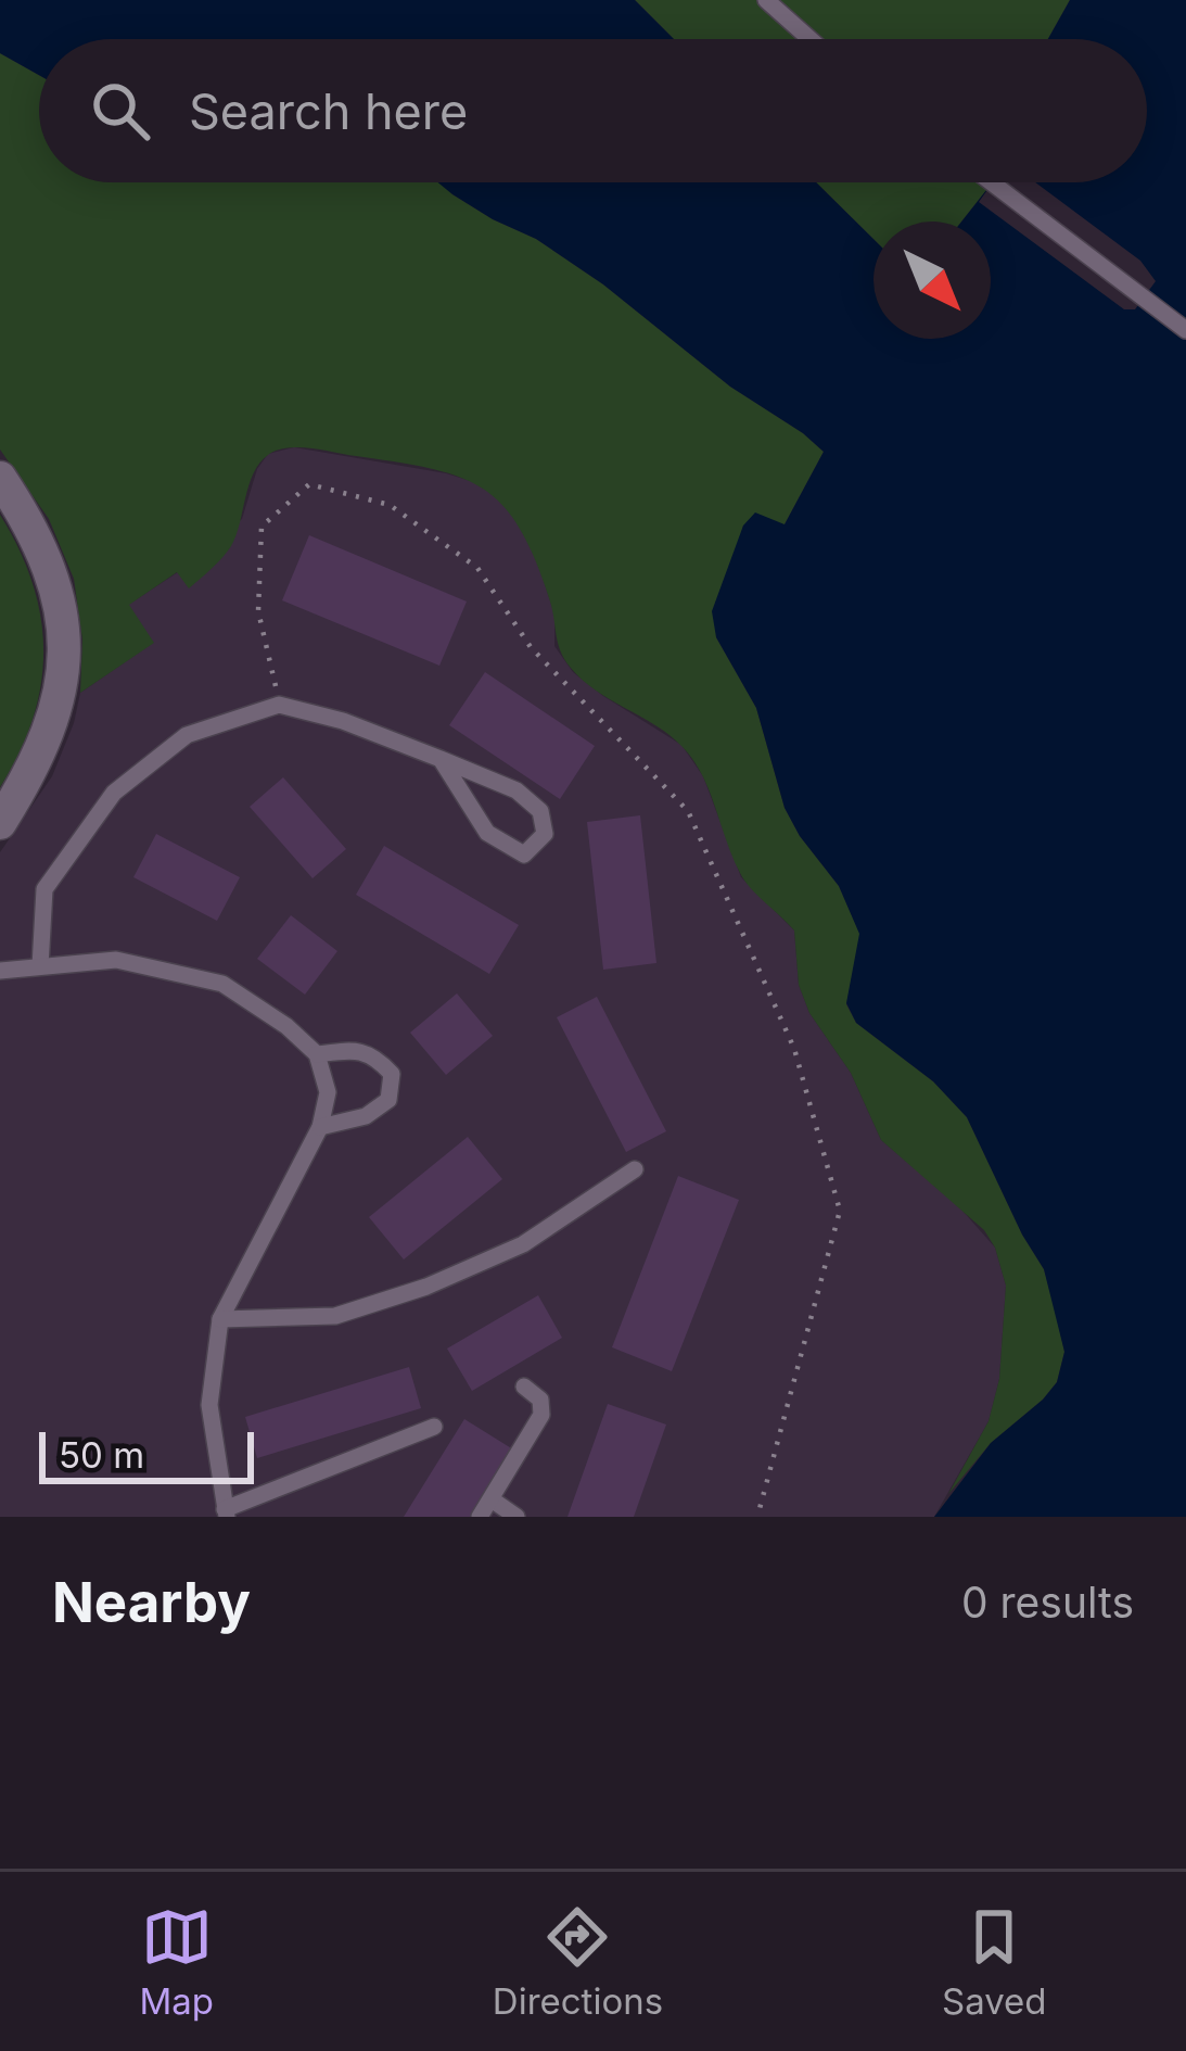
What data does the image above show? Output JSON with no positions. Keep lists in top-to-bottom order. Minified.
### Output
{"scale_bar":"50 m","north":"bottom right","page":{"search":"Search here","scale":"50 m","heading":["Nearby","0 results"],"nav":["Map","Directions","Saved"]}}
